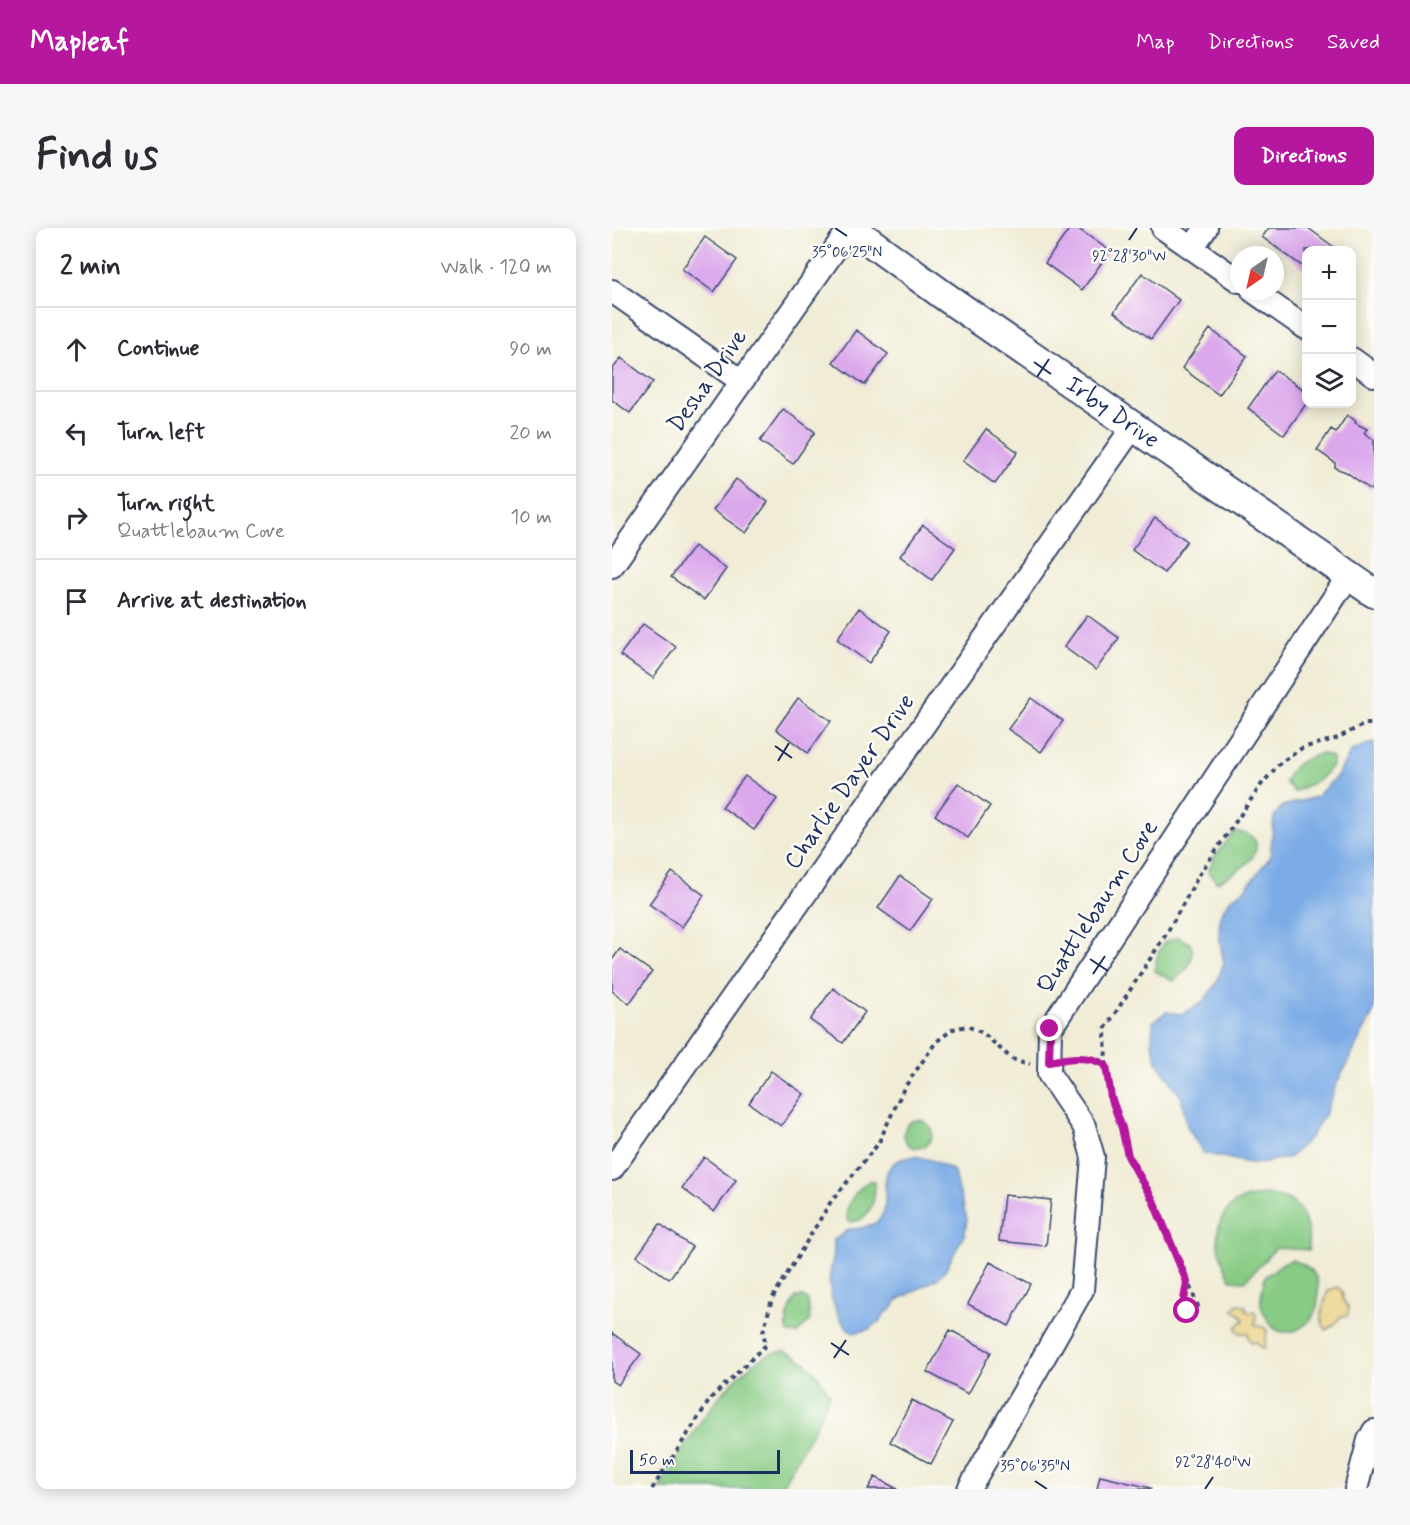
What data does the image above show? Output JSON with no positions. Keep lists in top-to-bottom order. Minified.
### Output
{"streets":{"street":["Desha Drive","Irby Drive","Charlie Dayer Drive","Quattlebaum Cove"]},"crossings":[["Desha Drive","Irby Drive"],["Irby Drive","Charlie Dayer Drive"],["Irby Drive","Quattlebaum Cove"]],"scale_bar":"50 m","north":"bottom left","page":{"header":"Mapleaf","nav":["Map","Directions","Saved"],"buttons":"Directions","title":"Find us","heading":["2 min","Walk · 120 m"],"map_buttons":["+","−"],"list":[["Continue","90 m"],["Turn left","20 m"],["Turn right","Quattlebaum Cove","10 m"],"Arrive at destination"],"scale":"50 m"},"coordinates":["35°06'25\"N","92°28'30\"W","92°28'40\"W","35°06'35\"N"]}
